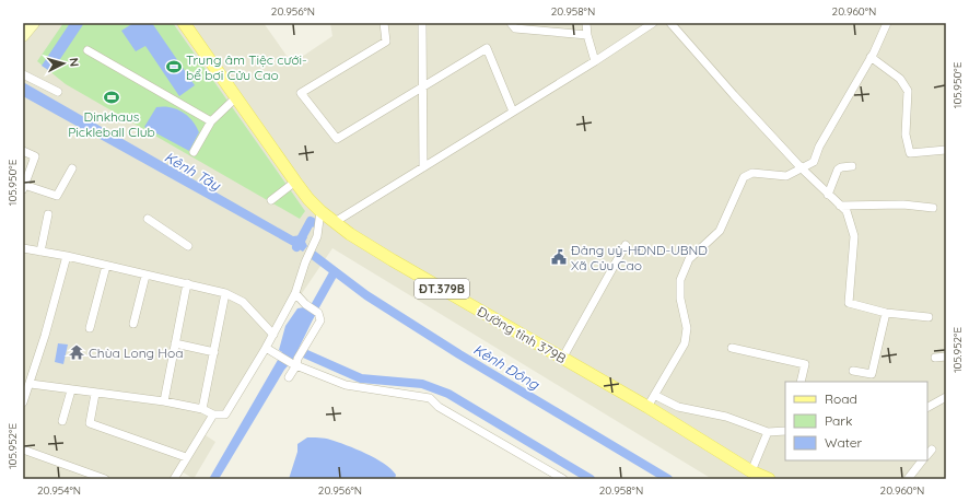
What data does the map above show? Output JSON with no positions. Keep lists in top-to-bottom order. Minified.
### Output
{"streets":{"main road":["ĐT.379B","Đường tỉnh 379B"]},"water":["Kênh Tây","Kênh Đông"],"places":{"sports":["Trung âm Tiệc cưới- bể bơi Cửu Cao","Dinkhaus Pickleball Club"],"public building":["Đảng uỷ-HĐND-UBND Xã Củu Cao"],"temple":["Chùa Long Hoa"]},"legend":["Road","Park","Water"],"north":"right","coordinates":["20.956°N","20.958°N","20.960°N","105.950°E","105.952°E","20.954°N"]}
